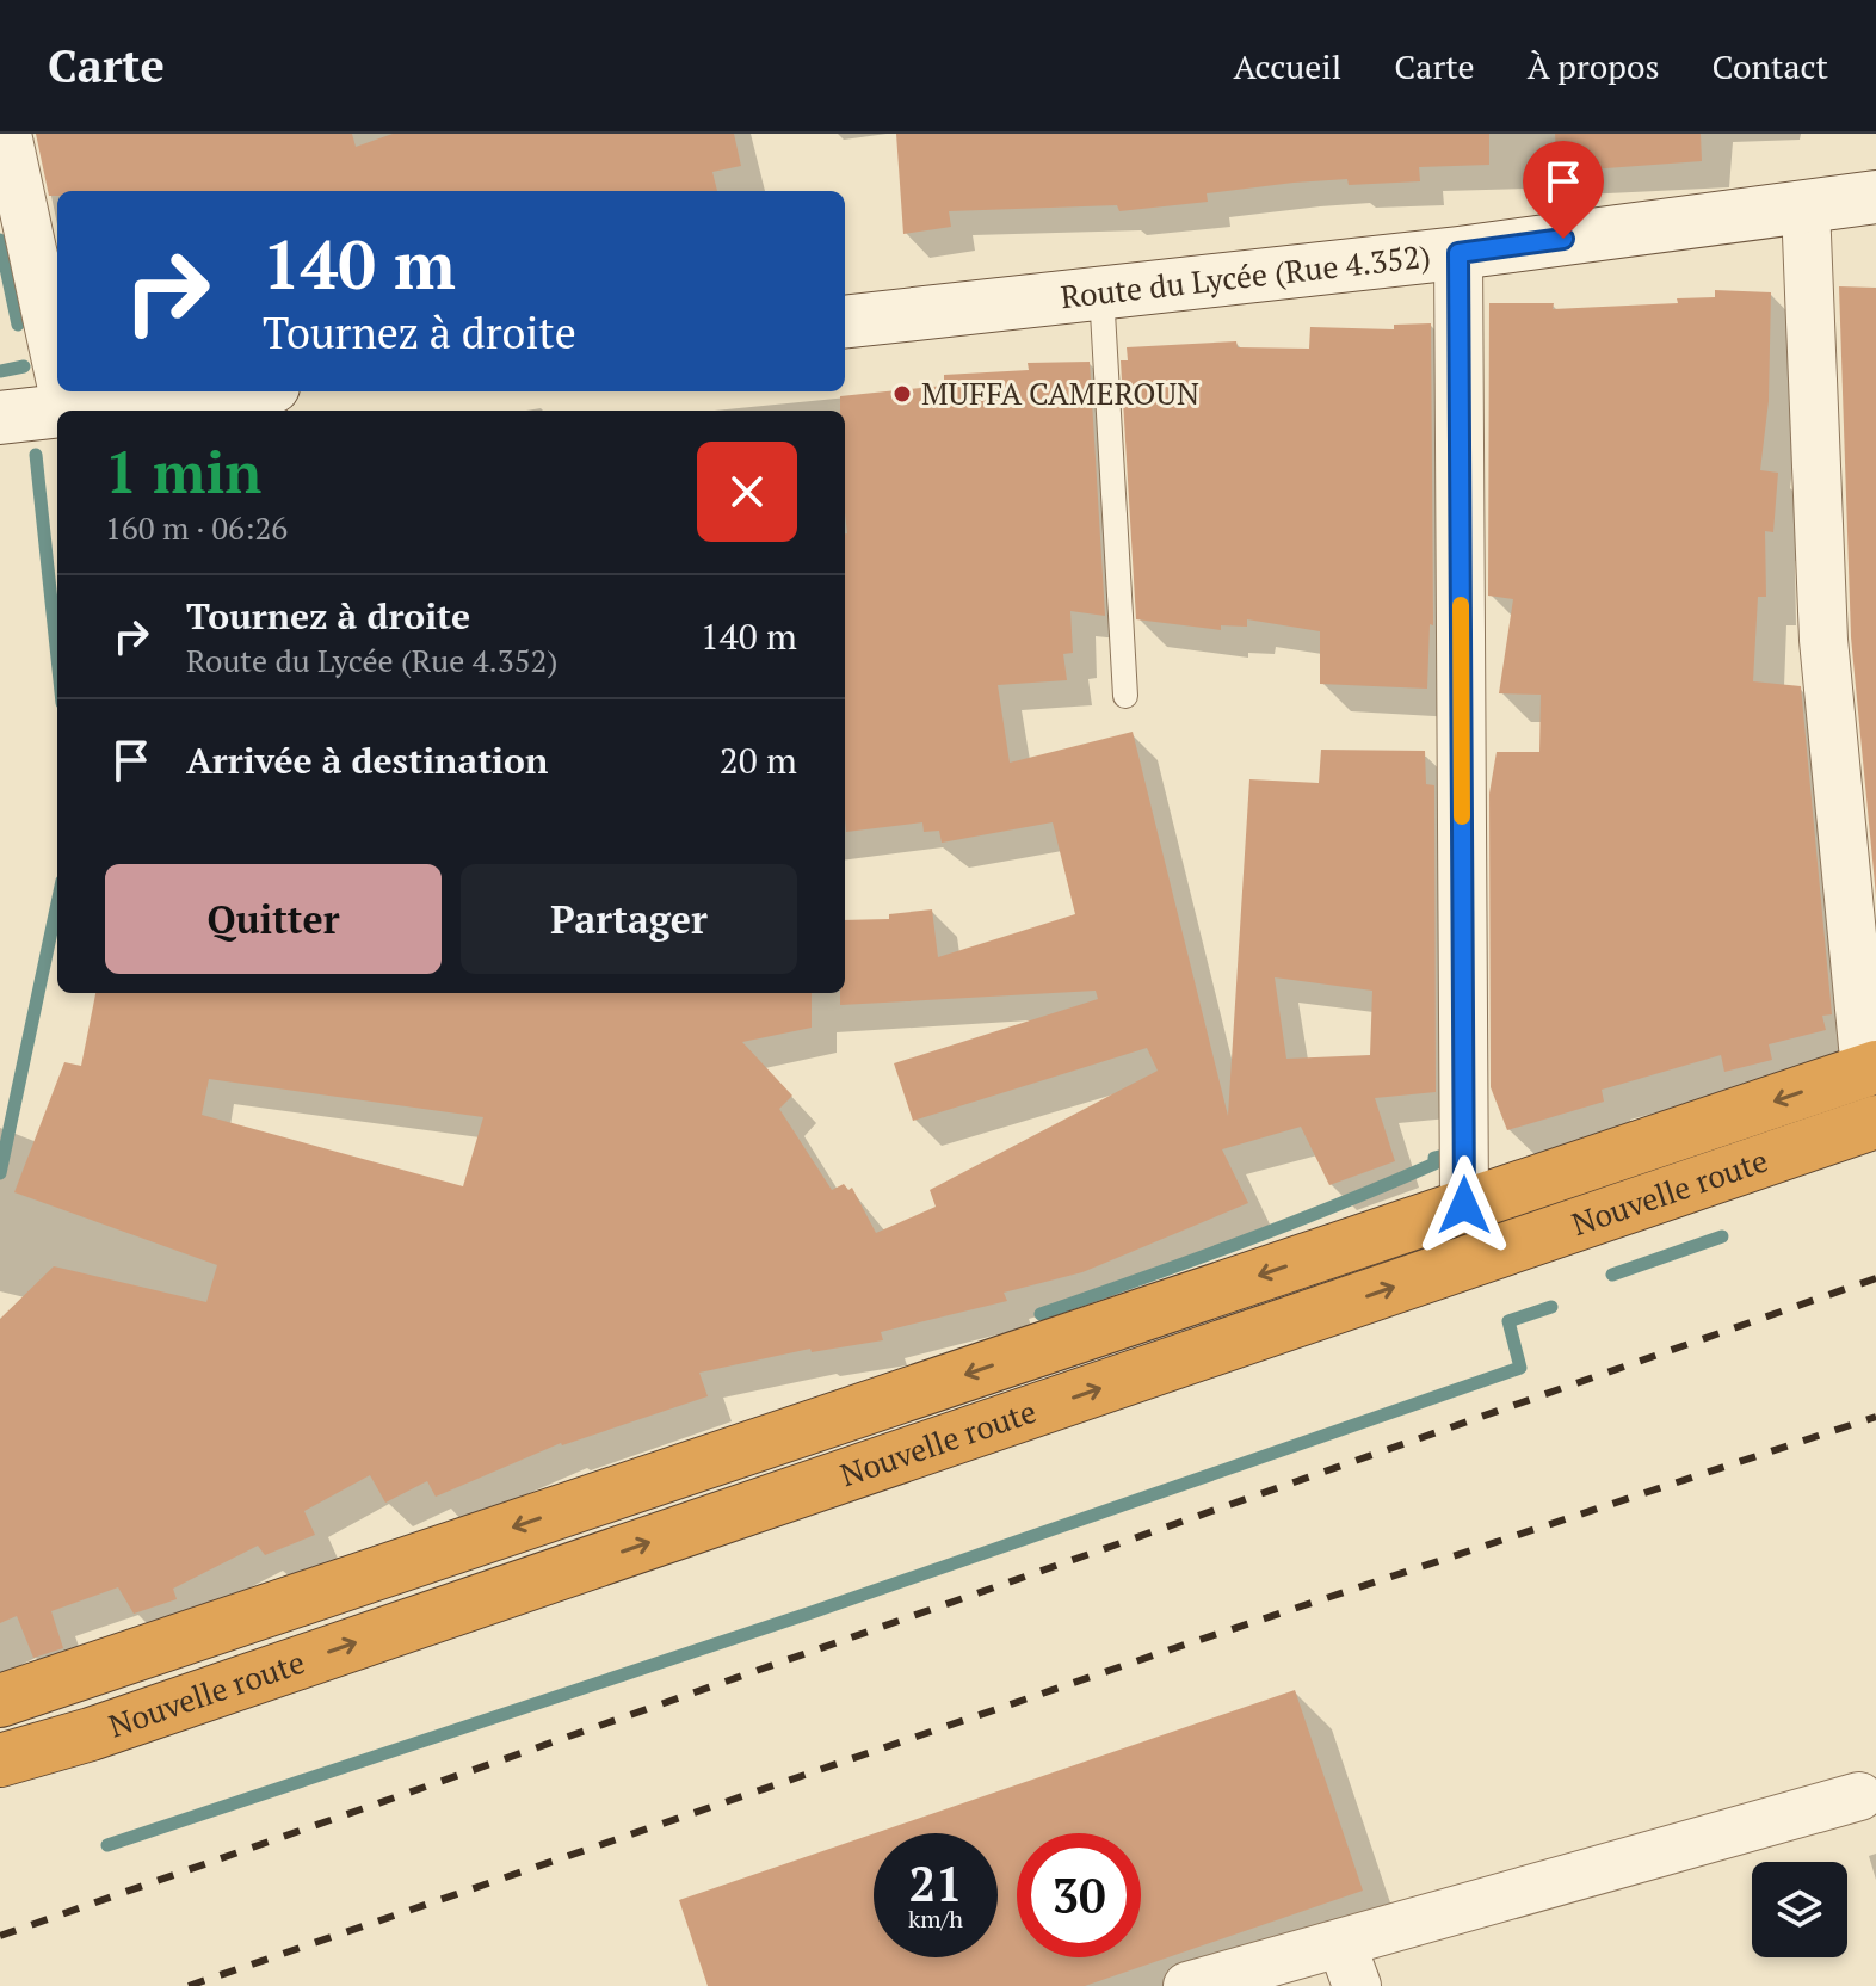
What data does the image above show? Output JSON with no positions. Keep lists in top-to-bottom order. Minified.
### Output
{"streets":{"highway":["Nouvelle route"],"main road":["Route du Lycée (Rue 4.352)"]},"places":["MUFFA CAMEROUN"],"page":{"header":"Carte","nav":["Accueil","Carte","À propos","Contact"],"turn":["140 m","Tournez à droite"],"heading":["1 min","160 m · 06:26"],"list":[{"name":"Tournez à droite","note":"Route du Lycée (Rue 4.352)","value":"140 m"},{"name":"Arrivée à destination","value":"20 m"}],"buttons":["Quitter","Partager"],"speed":"21 km/h","limit":"30"}}
